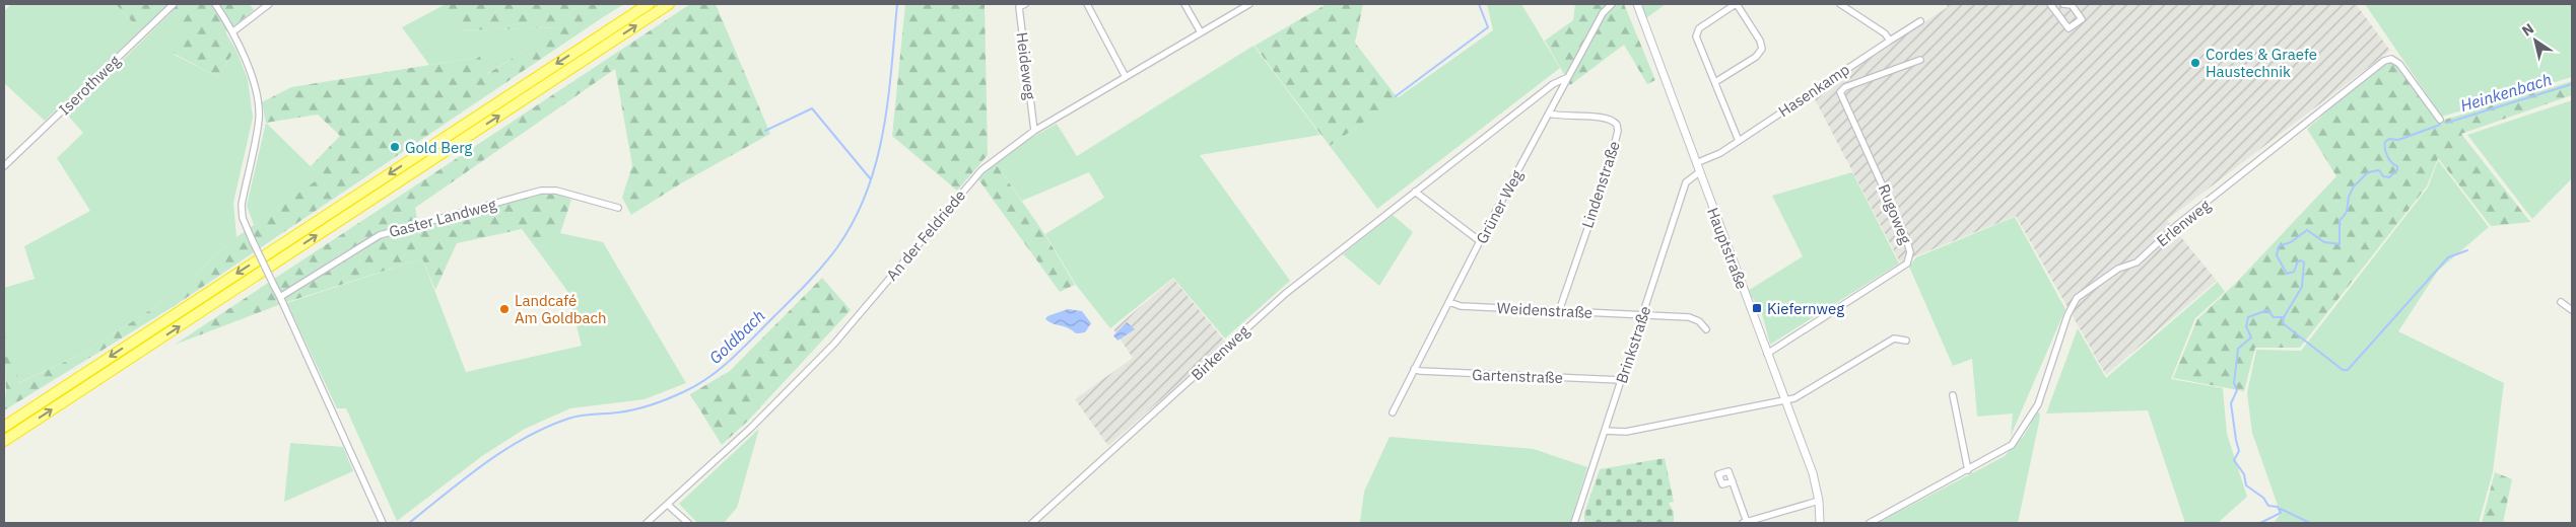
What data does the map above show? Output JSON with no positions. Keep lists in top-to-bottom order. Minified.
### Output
{"streets":{"street":["Heideweg","Iserothweg","Hasenkamp","Lindenstraße","Grüner Weg","Rugoweg","Gaster Landweg","Erlenweg","An der Feldriede","Hauptstraße","Weidenstraße","Brinkstraße","Birkenweg","Gartenstraße"]},"crossings":[["Heideweg","An der Feldriede"],["Hasenkamp","Hauptstraße"],["Lindenstraße","Grüner Weg"],["Lindenstraße","Weidenstraße"],["Grüner Weg","Weidenstraße"],["Grüner Weg","Birkenweg"],["Grüner Weg","Gartenstraße"],["Rugoweg","Hauptstraße"],["Hauptstraße","Brinkstraße"],["Weidenstraße","Brinkstraße"],["Brinkstraße","Gartenstraße"]],"water":["Heinkenbach","Goldbach"],"places":{"other":["Cordes & Graefe Haustechnik","Gold Berg","Landcafé Am Goldbach"],"transit":["Kiefernweg"]},"north":"top left"}
